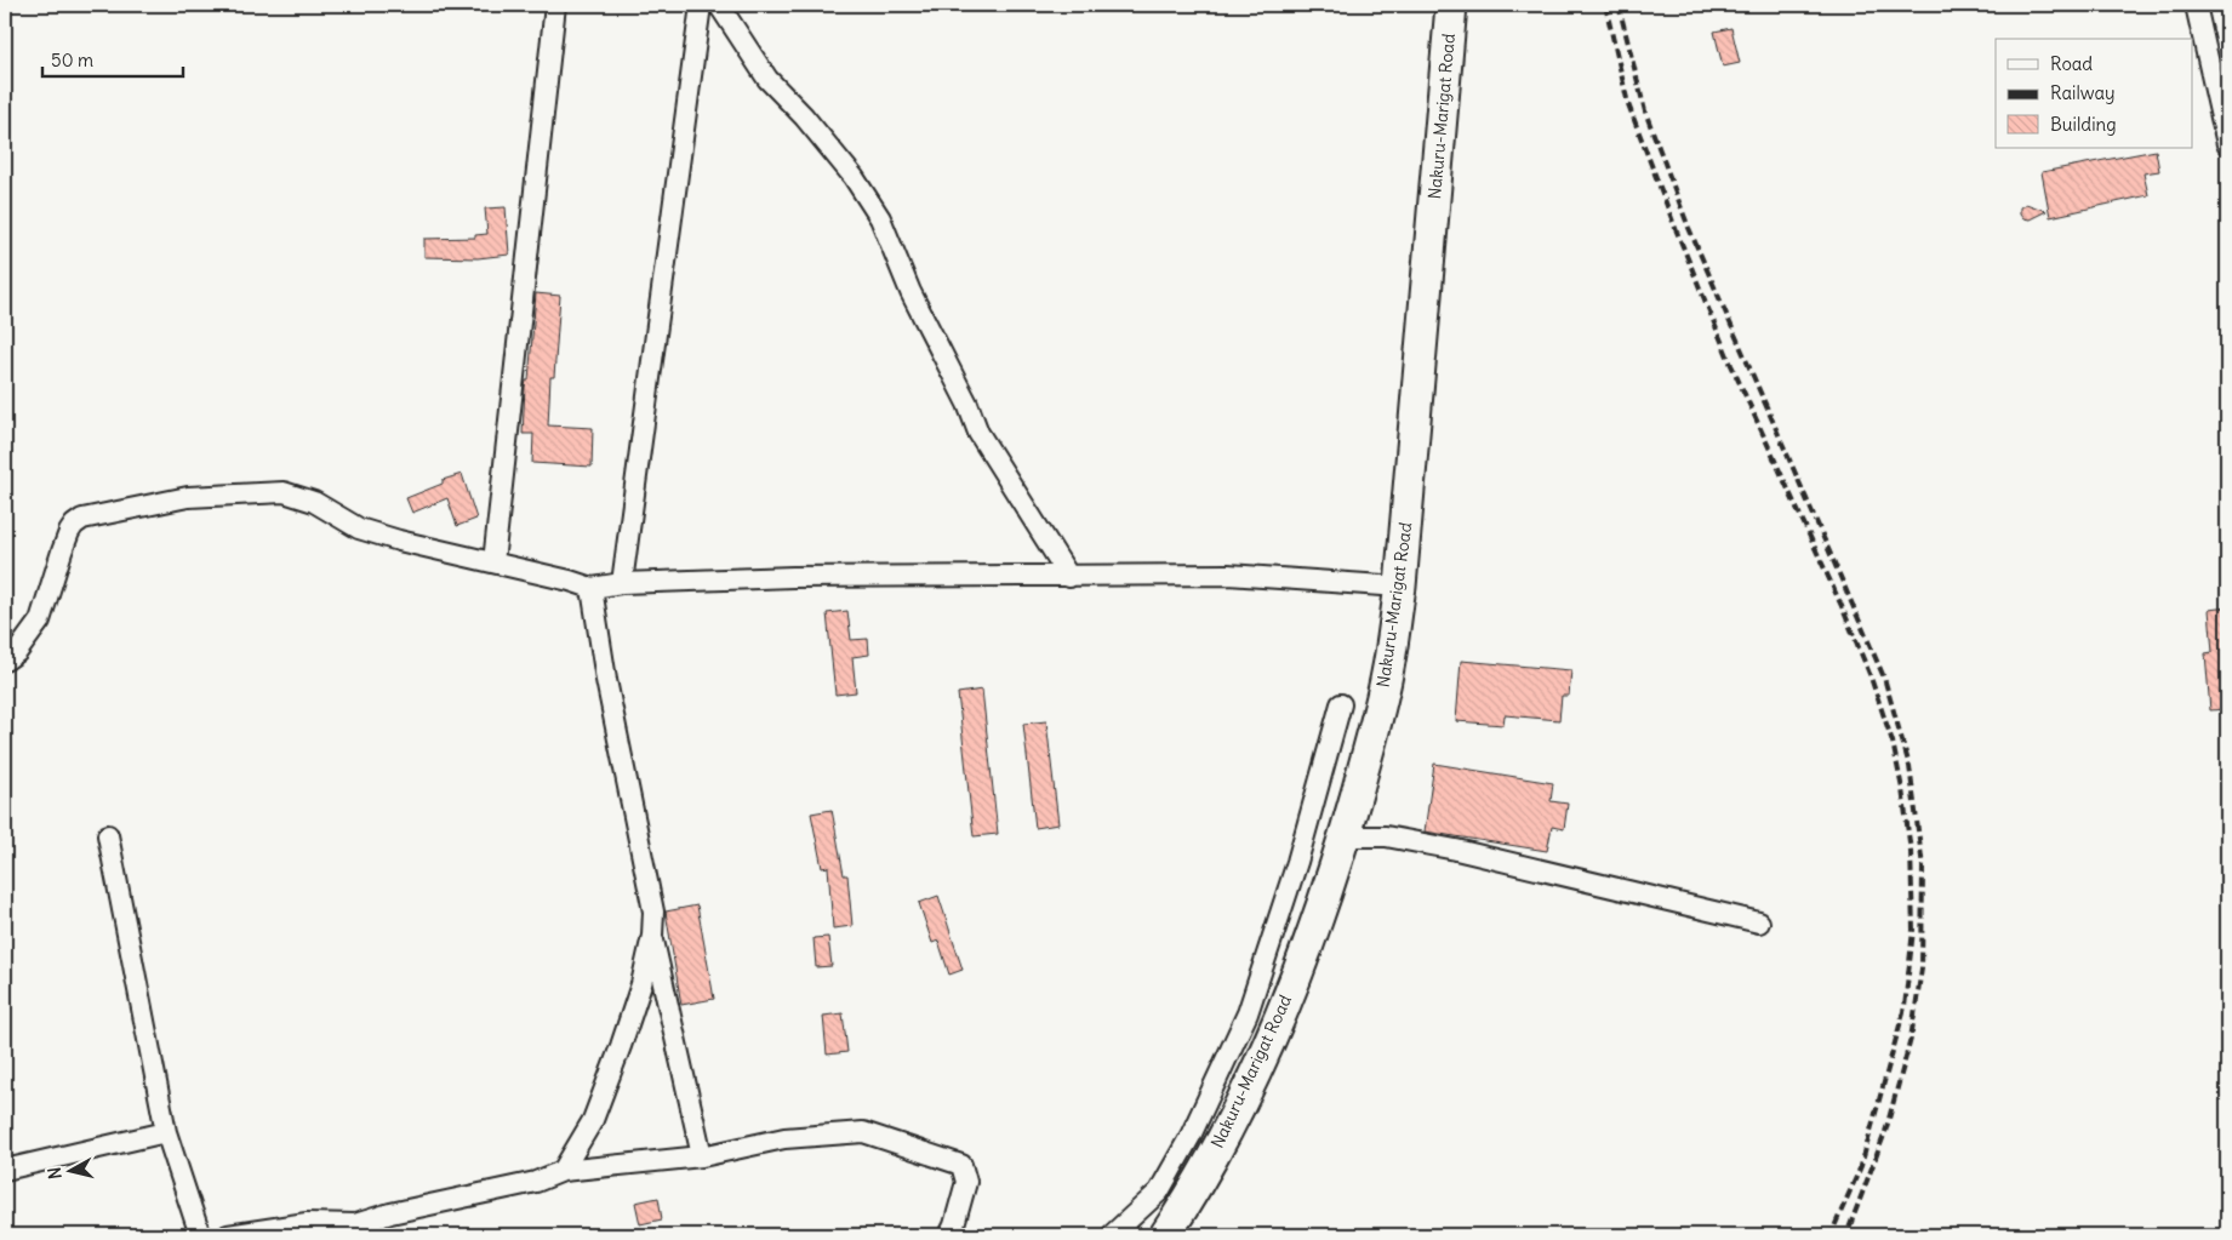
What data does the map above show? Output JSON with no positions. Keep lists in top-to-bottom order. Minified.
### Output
{"streets":{"main road":["Nakuru-Marigat Road"]},"legend":["Road","Railway","Building"],"scale_bar":"50 m","north":"left"}
